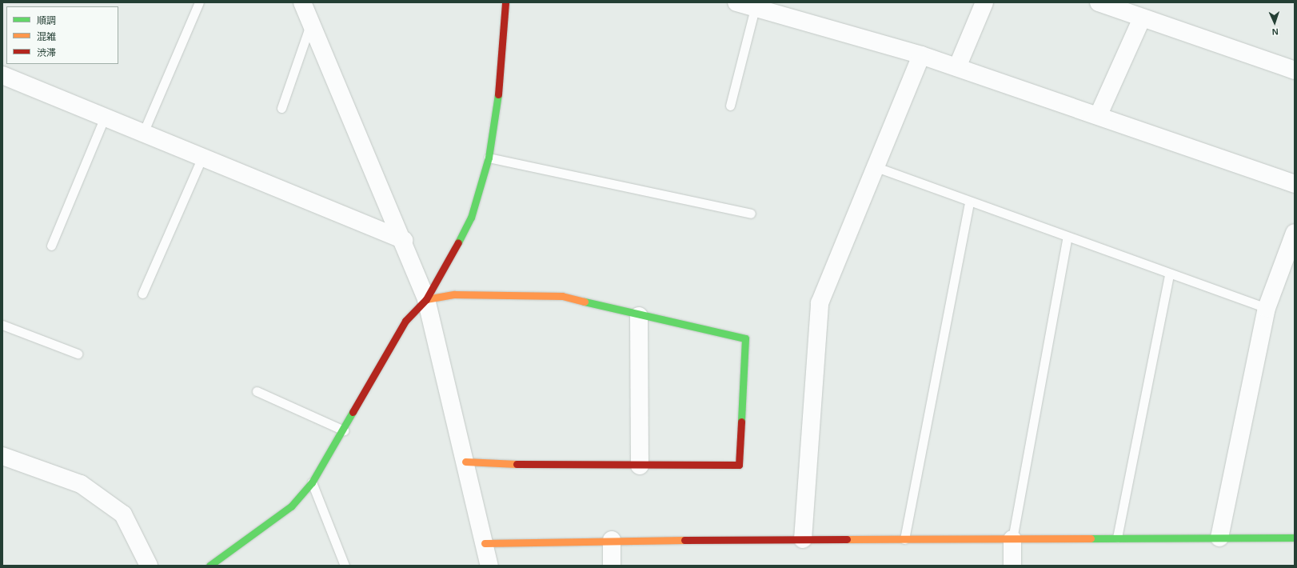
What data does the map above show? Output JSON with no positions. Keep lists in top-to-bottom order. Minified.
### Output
{"legend":["順調","混雑","渋滞"],"north":"bottom"}
